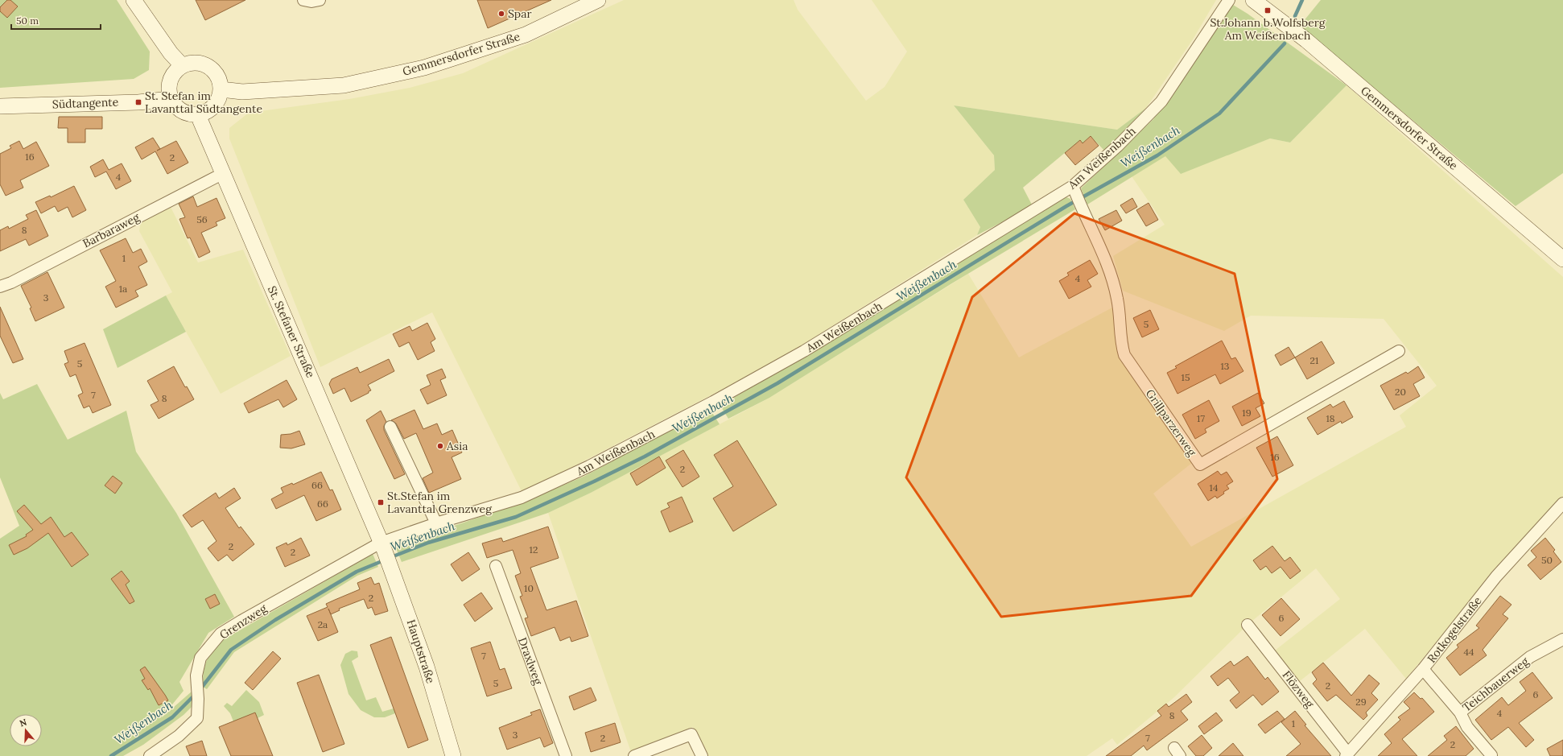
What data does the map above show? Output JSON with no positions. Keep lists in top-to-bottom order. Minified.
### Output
{"streets":{"main road":["Gemmersdorfer Straße","Südtangente","St. Stefaner Straße","Hauptstraße"],"street":["Am Weißenbach","Barbaraweg","Grillparzerweg","Grenzweg","Rotkogelstraße","Draxlweg","Teichbauerweg","Flözweg"]},"crossings":[["Gemmersdorfer Straße","Südtangente"],["Gemmersdorfer Straße","St. Stefaner Straße"],["Südtangente","St. Stefaner Straße"],["Am Weißenbach","St. Stefaner Straße"],["Am Weißenbach","Grillparzerweg"],["Am Weißenbach","Grenzweg"],["Am Weißenbach","Hauptstraße"],["Barbaraweg","St. Stefaner Straße"],["St. Stefaner Straße","Grenzweg"],["St. Stefaner Straße","Hauptstraße"],["Grenzweg","Hauptstraße"],["Rotkogelstraße","Teichbauerweg"],["Rotkogelstraße","Flözweg"]],"water":["Weißenbach"],"places":{"transit":["St.Johann b.Wolfsberg Am Weißenbach","St. Stefan im Lavanttal Südtangente","St.Stefan im Lavanttal Grenzweg"],"other":["Spar","Asia"]},"house_numbers":["16","2","4","56","8","1","4","1a","3","5","21","5","13","15","20","7","8","19","17","18","16","2","66","14","66","2","12","2","50","10","2","6","2a","44","7","5","2","6","29","4","8","1","3","2","7","2"],"scale_bar":"50 m","north":"top"}
